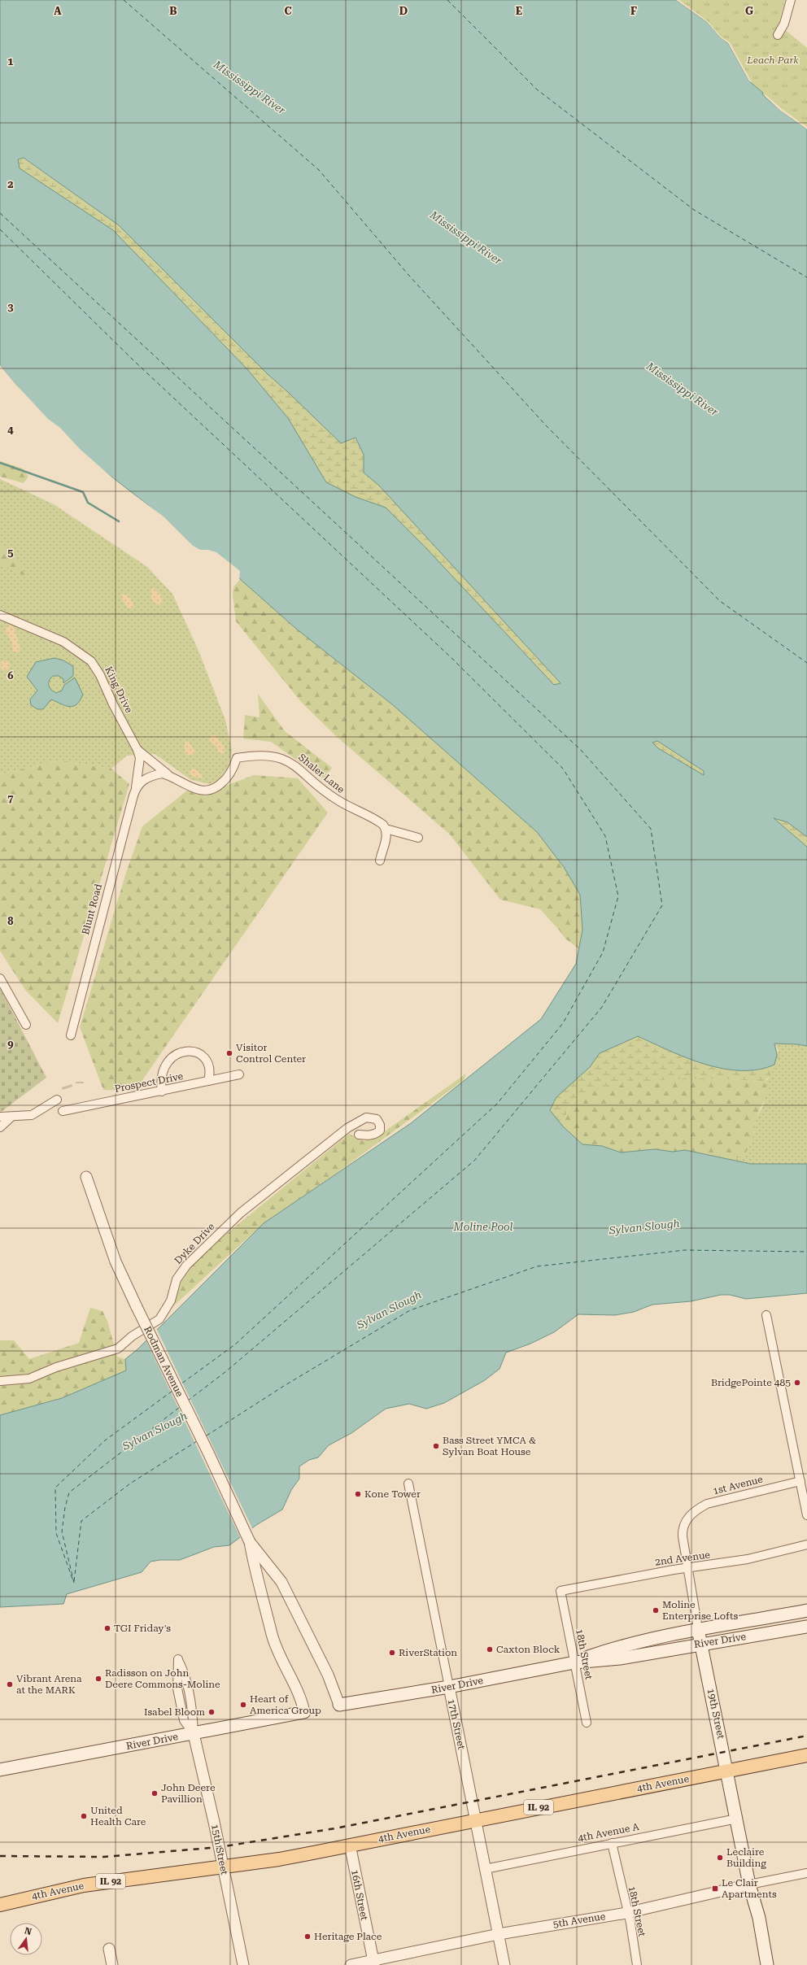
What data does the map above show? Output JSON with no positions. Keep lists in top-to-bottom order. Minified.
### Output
{"streets":{"main road":["River Drive","19th Street","4th Avenue","IL 92"],"street":["King Drive","Shaler Lane","Blunt Road","Prospect Drive","Dyke Drive","Rodman Avenue","1st Avenue","2nd Avenue","18th Street","17th Street","4th Avenue A","15th Street","16th Street","5th Avenue"]},"crossings":[["King Drive","Blunt Road"],["Shaler Lane","Blunt Road"],["1st Avenue","19th Street"],["2nd Avenue","18th Street"],["2nd Avenue","19th Street"],["River Drive","18th Street"],["River Drive","19th Street"],["River Drive","17th Street"],["River Drive","15th Street"],["18th Street","4th Avenue A"],["18th Street","5th Avenue"],["19th Street","4th Avenue"],["19th Street","4th Avenue A"],["19th Street","5th Avenue"],["17th Street","4th Avenue"],["17th Street","4th Avenue A"],["17th Street","5th Avenue"],["4th Avenue","15th Street"],["4th Avenue","16th Street"],["16th Street","5th Avenue"]],"water":["Mississippi River","Moline Pool","Sylvan Slough"],"parks":["Leach Park"],"places":{"other":["Visitor Control Center","BridgePointe 485","Bass Street YMCA & Sylvan Boat House","Kone Tower","Moline Enterprise Lofts","TGI Friday's","Caxton Block","RiverStation","Radisson on John Deere Commons-Moline","Vibrant Arena at the MARK","Heart of America Group","Isabel Bloom","John Deere Pavillion","United Health Care","Leclaire Building","Heritage Place"],"transit":["Le Clair Apartments"]},"north":"top","grid":{"columns":["A","B","C","D","E","F","G"],"rows":["1","2","3","4","5","6","7","8","9"]}}
